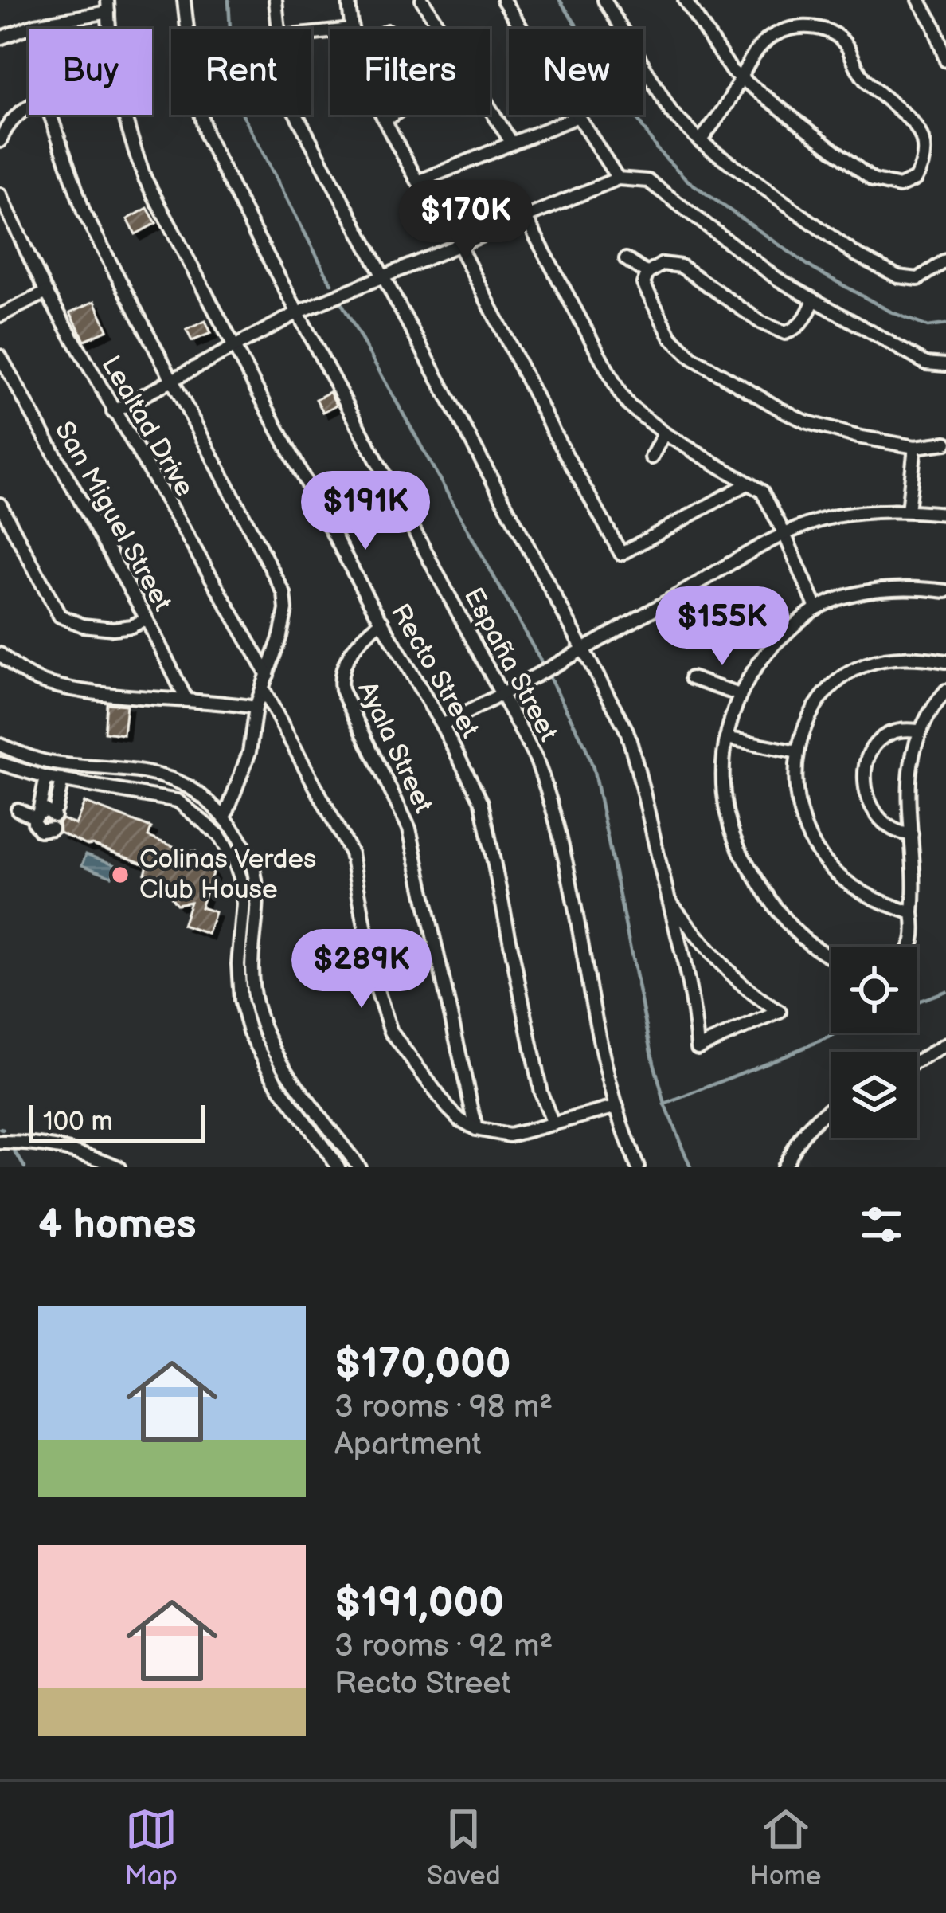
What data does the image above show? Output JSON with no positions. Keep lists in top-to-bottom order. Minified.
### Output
{"streets":{"street":["Lealtad Drive","San Miguel Street","España Street","Recto Street","Ayala Street"]},"crossings":[["Recto Street","Ayala Street"]],"places":["Colinas Verdes Club House"],"scale_bar":"100 m","page":{"chip":["Buy","Rent","Filters","New"],"price":["$170K","$191K","$155K","$289K"],"scale":"100 m","heading":"4 homes","list":[{"name":"$170,000","note":"3 rooms · 98 m² · Apartment"},{"name":"$191,000","note":"3 rooms · 92 m² · Recto Street"}],"tabs":["Map","Saved","Home"]}}
